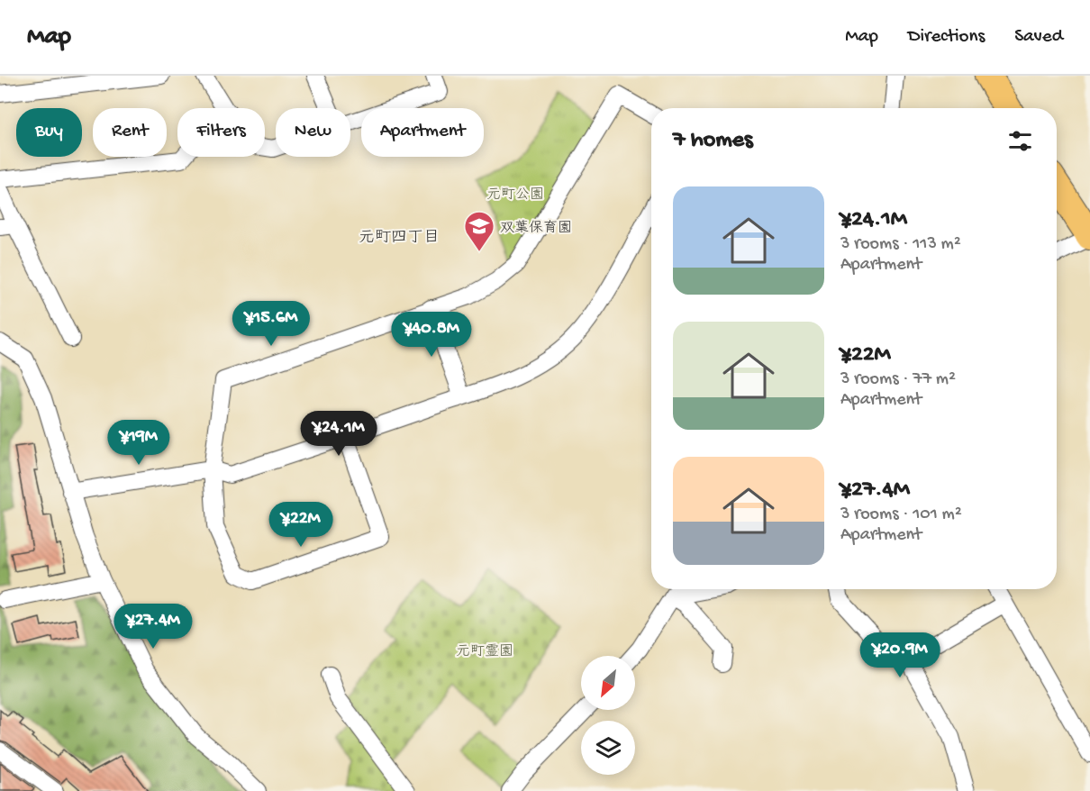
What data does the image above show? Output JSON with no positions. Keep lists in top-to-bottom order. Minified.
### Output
{"districts":["元町四丁目"],"parks":["元町公園","元町霊園"],"places":{"school or university":["双葉保育園"]},"north":"bottom left","page":{"header":"Map","nav":["Map","Directions","Saved"],"chip":["Buy","Rent","Filters","New","Apartment"],"heading":"7 homes","list":[{"name":"¥24.1M","note":"3 rooms · 113 m² · Apartment"},{"name":"¥22M","note":"3 rooms · 77 m² · Apartment"},{"name":"¥27.4M","note":"3 rooms · 101 m² · Apartment"}],"price":["¥15.6M","¥40.8M","¥24.1M","¥19M","¥22M","¥27.4M","¥20.9M"]}}
